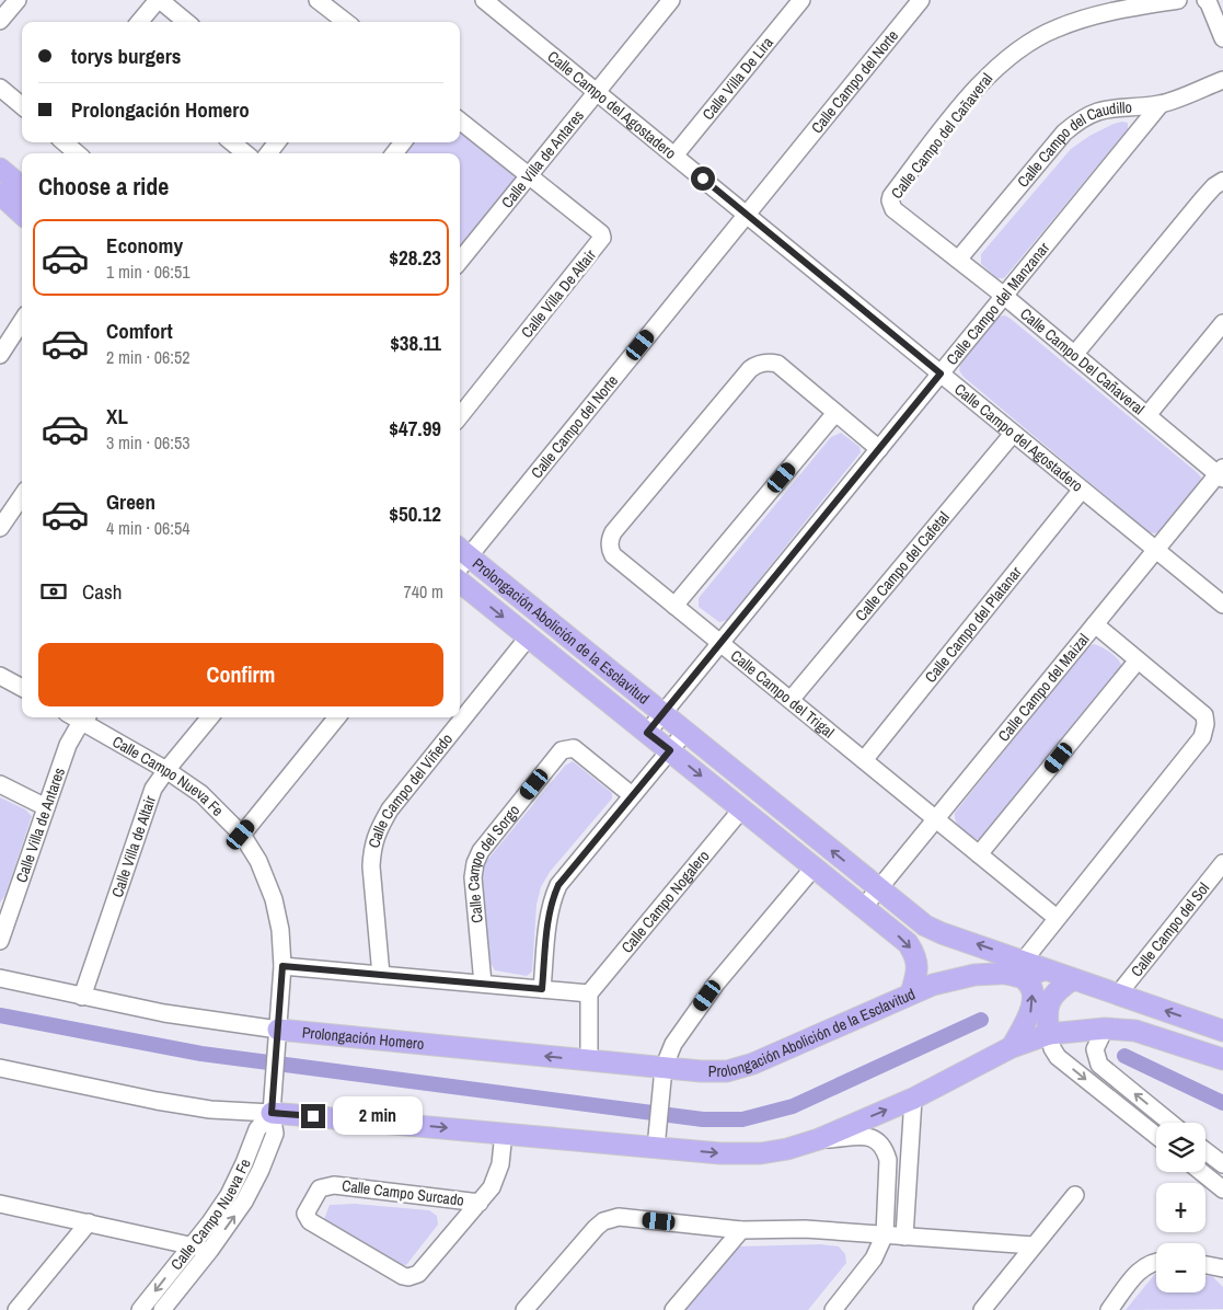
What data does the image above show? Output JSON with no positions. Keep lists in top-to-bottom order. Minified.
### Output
{"streets":{"main road":["Prolongación Abolición de la Esclavitud","Prolongación Homero"],"street":["Calle Villa De Lira","Calle Campo del Norte","Calle Campo del Agostadero","Calle Campo del Cañaveral","Calle Campo del Caudillo","Calle Villa de Antares","Calle Villa De Altair","Calle Campo del Manzanar","Calle Campo Del Cañaveral","Calle Campo del Cafetal","Calle Campo del Platanar","Calle Campo del Maizal","Calle Campo del Trigal","Calle Campo Nueva Fe","Calle Campo del Viñedo","Calle Villa de Altair","Calle Campo del Sorgo","Calle Campo Nogalero","Calle Campo del Sol","Calle Campo Surcado"]},"crossings":[["Calle Villa De Lira","Calle Campo del Agostadero"],["Calle Campo del Norte","Calle Campo del Agostadero"],["Calle Campo del Norte","Prolongación Abolición de la Esclavitud"],["Calle Campo del Agostadero","Calle Villa de Antares"],["Calle Campo del Agostadero","Calle Campo del Manzanar"],["Calle Campo del Agostadero","Calle Campo del Cafetal"],["Calle Campo del Agostadero","Calle Campo del Platanar"],["Calle Campo del Agostadero","Calle Campo del Maizal"],["Calle Campo del Cañaveral","Calle Campo Del Cañaveral"],["Calle Campo del Caudillo","Calle Campo del Manzanar"],["Calle Campo del Caudillo","Calle Campo Del Cañaveral"],["Calle Villa de Antares","Calle Villa De Altair"],["Calle Villa de Antares","Calle Campo Nueva Fe"],["Calle Campo del Manzanar","Calle Campo Del Cañaveral"],["Calle Campo del Manzanar","Prolongación Abolición de la Esclavitud"],["Calle Campo del Manzanar","Calle Campo del Trigal"],["Calle Campo Del Cañaveral","Calle Campo del Maizal"],["Calle Campo del Cafetal","Calle Campo del Trigal"],["Calle Campo del Platanar","Calle Campo del Trigal"],["Prolongación Abolición de la Esclavitud","Calle Campo del Maizal"],["Prolongación Abolición de la Esclavitud","Calle Campo del Viñedo"],["Prolongación Abolición de la Esclavitud","Calle Campo Nogalero"],["Prolongación Abolición de la Esclavitud","Calle Campo del Sol"],["Prolongación Abolición de la Esclavitud","Prolongación Homero"],["Calle Campo del Maizal","Calle Campo del Trigal"],["Calle Campo Nueva Fe","Calle Villa de Altair"],["Calle Campo Nueva Fe","Prolongación Homero"],["Calle Villa de Altair","Prolongación Homero"]],"page":{"banner":["torys burgers","Prolongación Homero"],"heading":"Choose a ride","list":[{"name":"Economy","note":"1 min · 06:51","value":"$28.23"},{"name":"Comfort","note":"2 min · 06:52","value":"$38.11"},{"name":"XL","note":"3 min · 06:53","value":"$47.99"},{"name":"Green","note":"4 min · 06:54","value":"$50.12"}],"pay":["Cash","740 m"],"buttons":"Confirm","bubble":"2 min","map_buttons":["+","−"]}}
